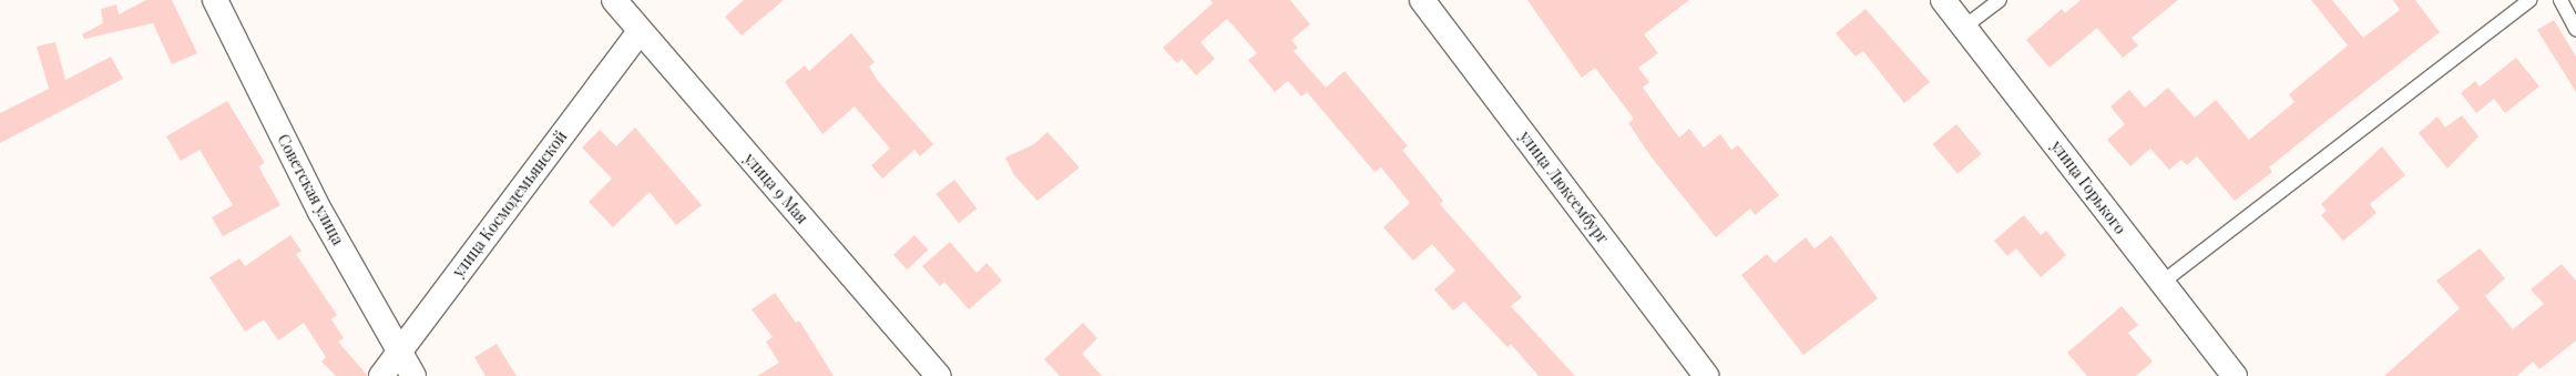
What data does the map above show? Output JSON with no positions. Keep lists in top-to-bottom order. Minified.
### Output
{"streets":{"street":["улица Люксембург","улица Горького","улица 9 Мая","Советская улица","улица Космодемьянской"]},"crossings":[["улица 9 Мая","улица Космодемьянской"],["Советская улица","улица Космодемьянской"]]}
